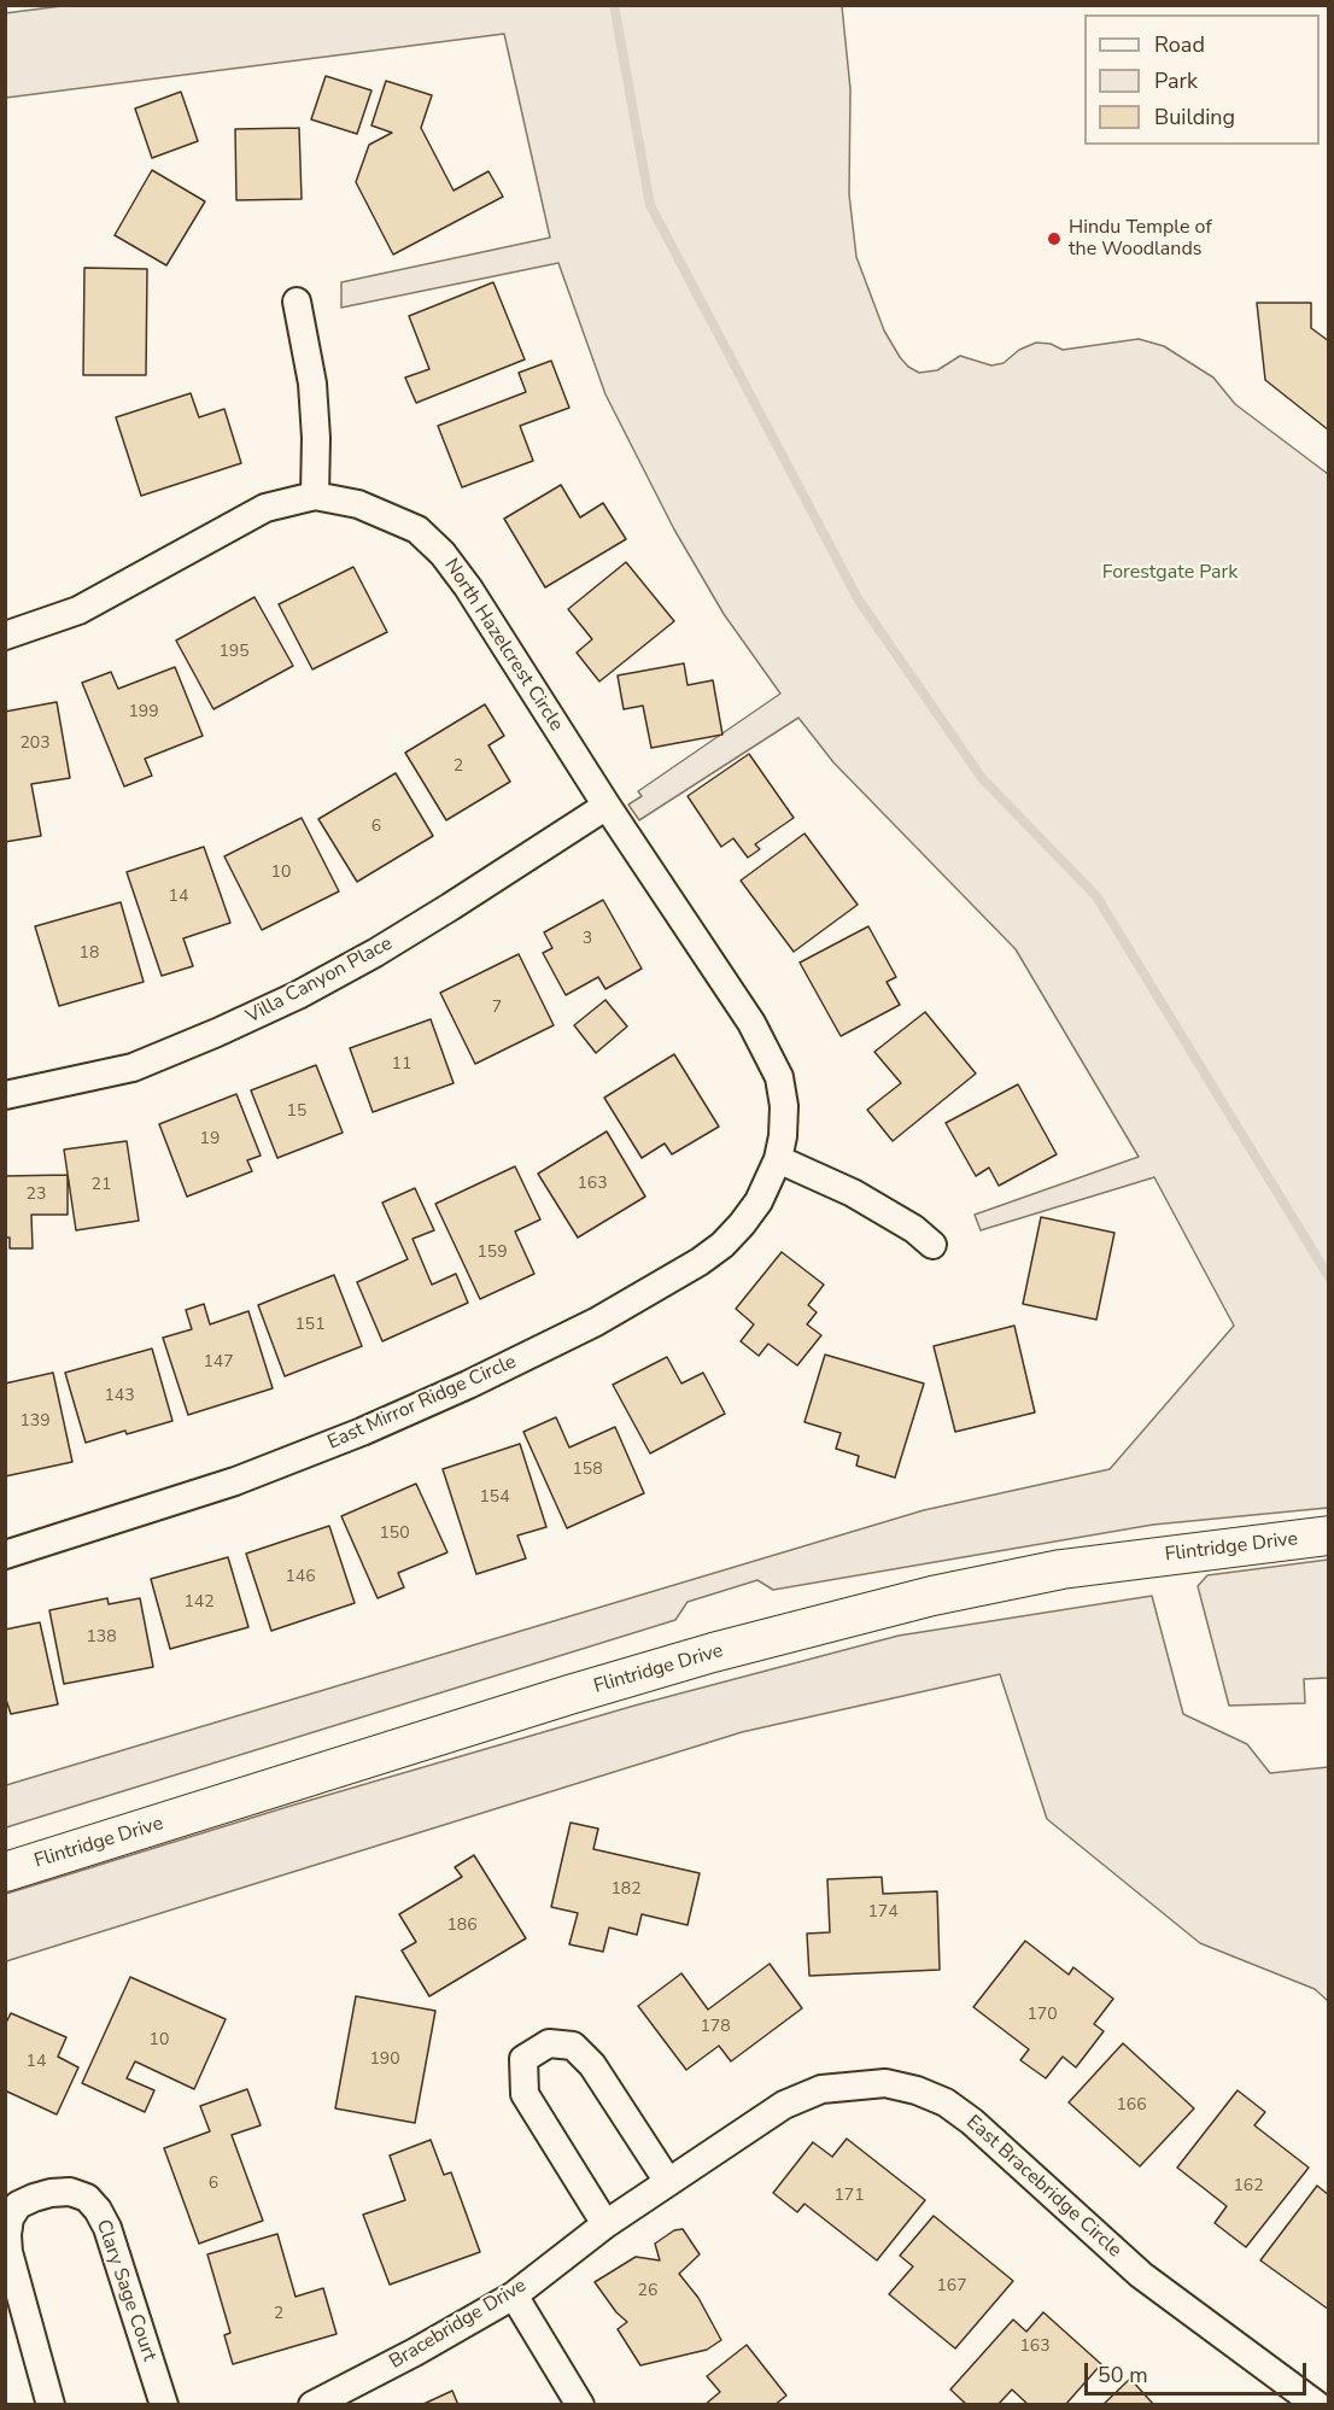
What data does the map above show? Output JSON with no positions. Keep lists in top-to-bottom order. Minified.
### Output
{"streets":{"street":["North Hazelcrest Circle","Villa Canyon Place","East Mirror Ridge Circle","Flintridge Drive","East Bracebridge Circle","Clary Sage Court","Bracebridge Drive"]},"crossings":[["North Hazelcrest Circle","Villa Canyon Place"],["North Hazelcrest Circle","East Mirror Ridge Circle"],["East Bracebridge Circle","Bracebridge Drive"]],"parks":["Forestgate Park"],"places":["Hindu Temple of the Woodlands"],"house_numbers":["195","199","203","2","6","10","14","3","18","7","11","15","19","163","21","23","159","151","147","143","139","158","154","150","146","142","138","182","174","186","170","178","10","190","14","166","6","162","171","167","26","2","163"],"legend":["Road","Park","Building"],"scale_bar":"50 m"}
